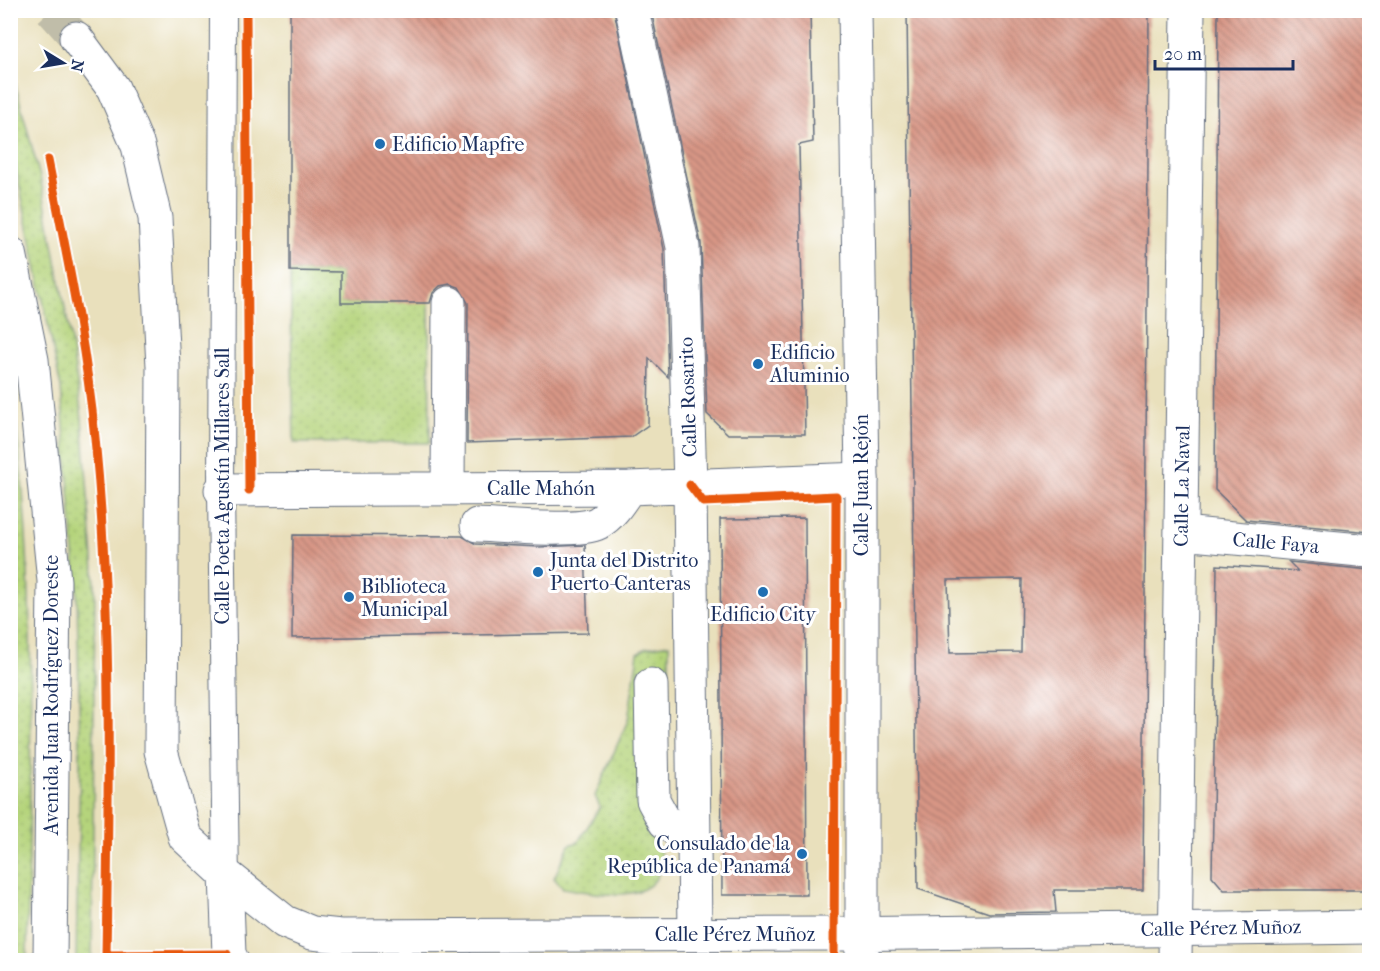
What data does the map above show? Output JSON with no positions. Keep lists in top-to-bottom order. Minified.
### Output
{"streets":{"main road":["Calle Rosarito","Calle Juan Rejón","Calle La Naval","Calle Mahón","Calle Faya","Avenida Juan Rodríguez Doreste","Calle Pérez Muñoz"],"lane":["Calle Poeta Agustín Millares Sall"]},"crossings":[["Calle Rosarito","Calle Mahón"],["Calle Rosarito","Calle Pérez Muñoz"],["Calle Juan Rejón","Calle Mahón"],["Calle Juan Rejón","Calle Pérez Muñoz"],["Calle Poeta Agustín Millares Sall","Calle Mahón"],["Calle Poeta Agustín Millares Sall","Calle Pérez Muñoz"],["Calle La Naval","Calle Faya"],["Calle La Naval","Calle Pérez Muñoz"]],"places":["Edificio Mapfre","Edificio Aluminio","Junta del Distrito Puerto-Canteras","Edificio City","Biblioteca Municipal","Consulado de la República de Panamá"],"scale_bar":"20 m","north":"right"}
